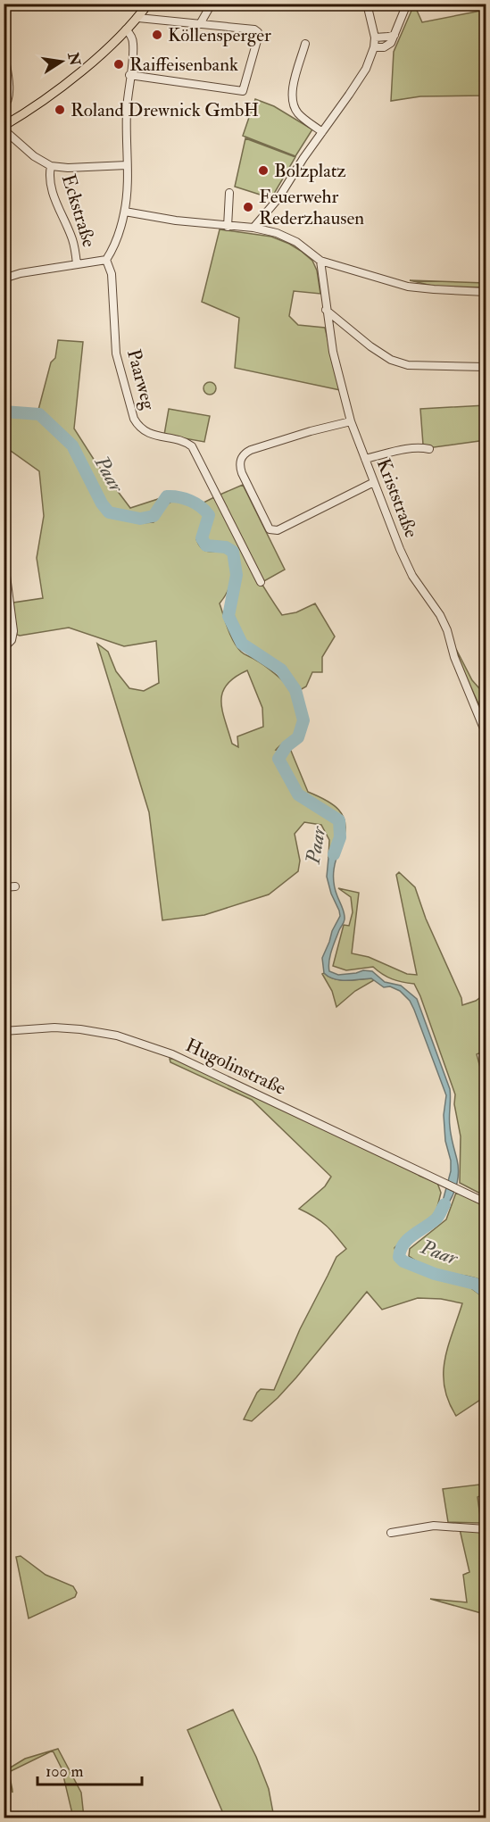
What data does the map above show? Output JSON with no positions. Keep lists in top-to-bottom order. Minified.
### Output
{"streets":{"street":["Eckstraße","Paarweg","Kriststraße","Hugolinstraße"]},"water":["Paar"],"places":["Köllensperger","Raiffeisenbank","Roland Drewnick GmbH","Bolzplatz","Feuerwehr Rederzhausen"],"scale_bar":"100 m","north":"right"}
